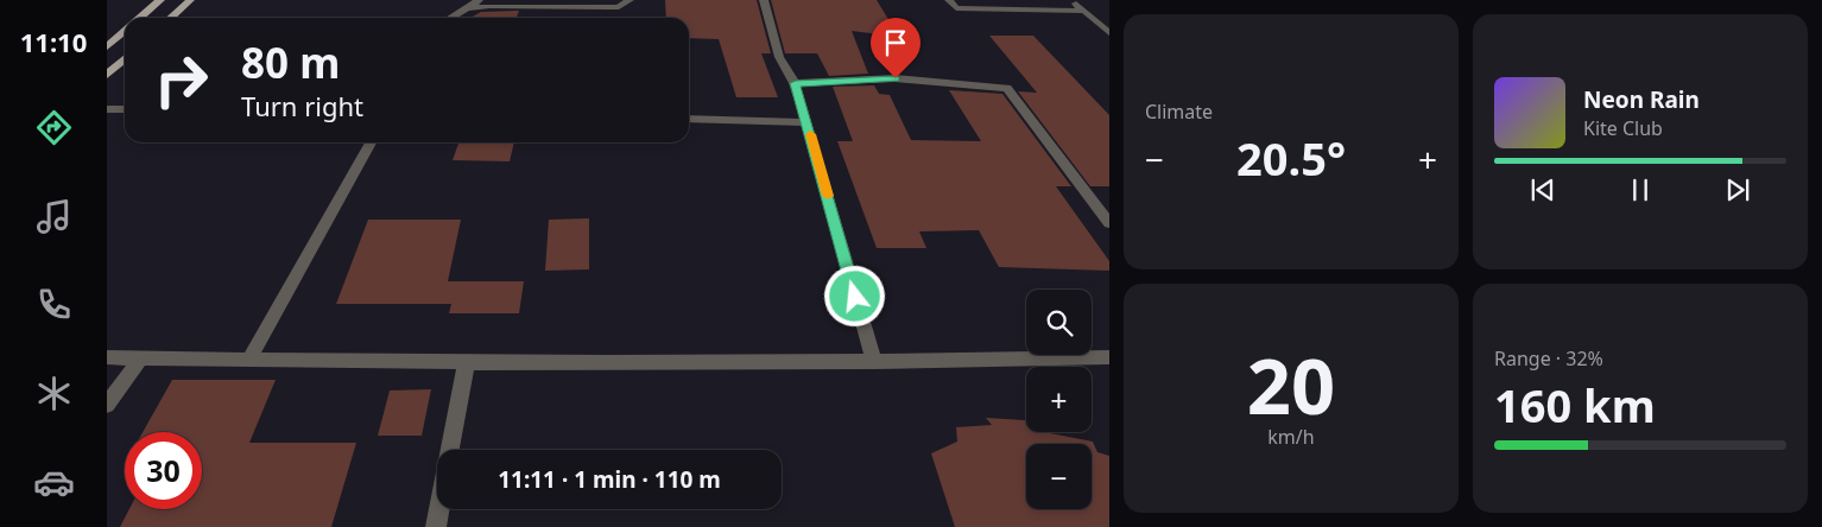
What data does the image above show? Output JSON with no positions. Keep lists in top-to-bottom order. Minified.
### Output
{"page":{"tabs":"11:10","tile":["Climate",["20","km/h"],["Range · 32%","160 km"]],"turn":["80 m","Turn right"],"song":["Neon Rain","Kite Club"],"heat":["−","20.5°","+"],"map_buttons":["+","−"],"limit":"30","trip":"11:11 · 1 min · 110 m"}}
